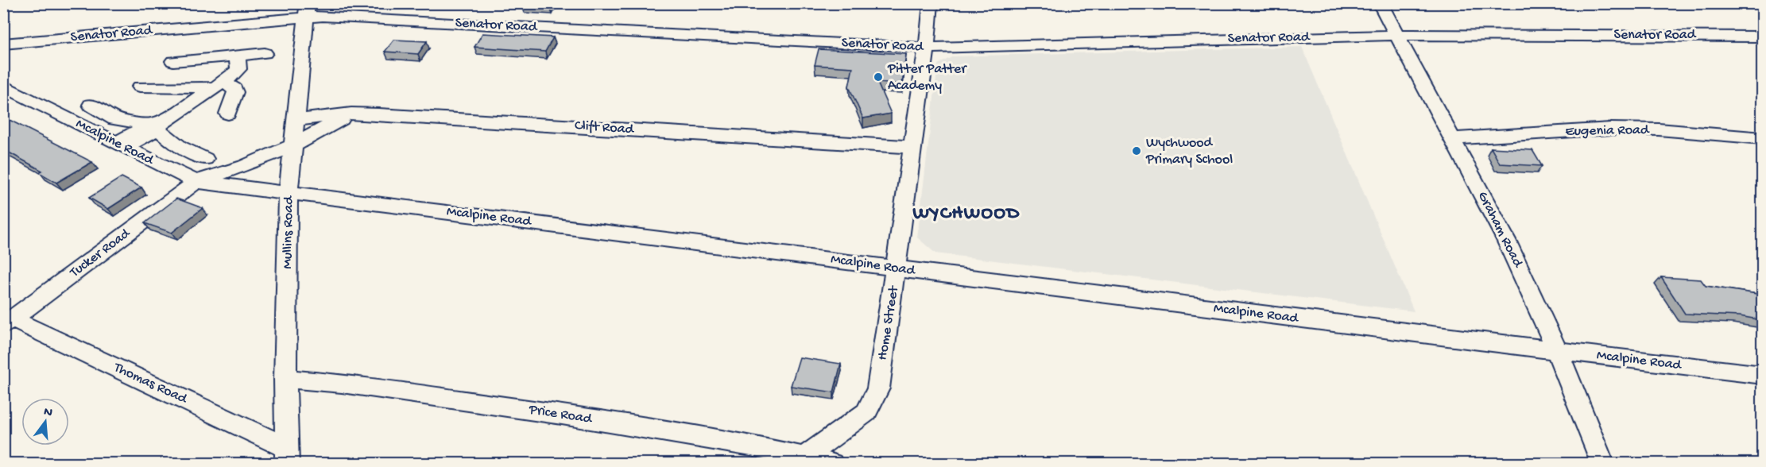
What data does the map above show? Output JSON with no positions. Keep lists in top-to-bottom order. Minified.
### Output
{"streets":{"street":["Senator Road","Clift Road","Eugenia Road","Mcalpine Road","Graham Road","Mullins Road","Tucker Road","Home Street","Thomas Road","Price Road"]},"crossings":[["Senator Road","Graham Road"],["Senator Road","Mullins Road"],["Senator Road","Home Street"],["Clift Road","Mullins Road"],["Clift Road","Tucker Road"],["Clift Road","Home Street"],["Eugenia Road","Graham Road"],["Mcalpine Road","Graham Road"],["Mcalpine Road","Mullins Road"],["Mcalpine Road","Tucker Road"],["Mcalpine Road","Home Street"],["Mullins Road","Tucker Road"],["Mullins Road","Thomas Road"],["Mullins Road","Price Road"],["Tucker Road","Thomas Road"],["Home Street","Price Road"]],"districts":["WYCHWOOD"],"places":["Pitter Patter Academy","Wychwood Primary School"],"north":"top"}
